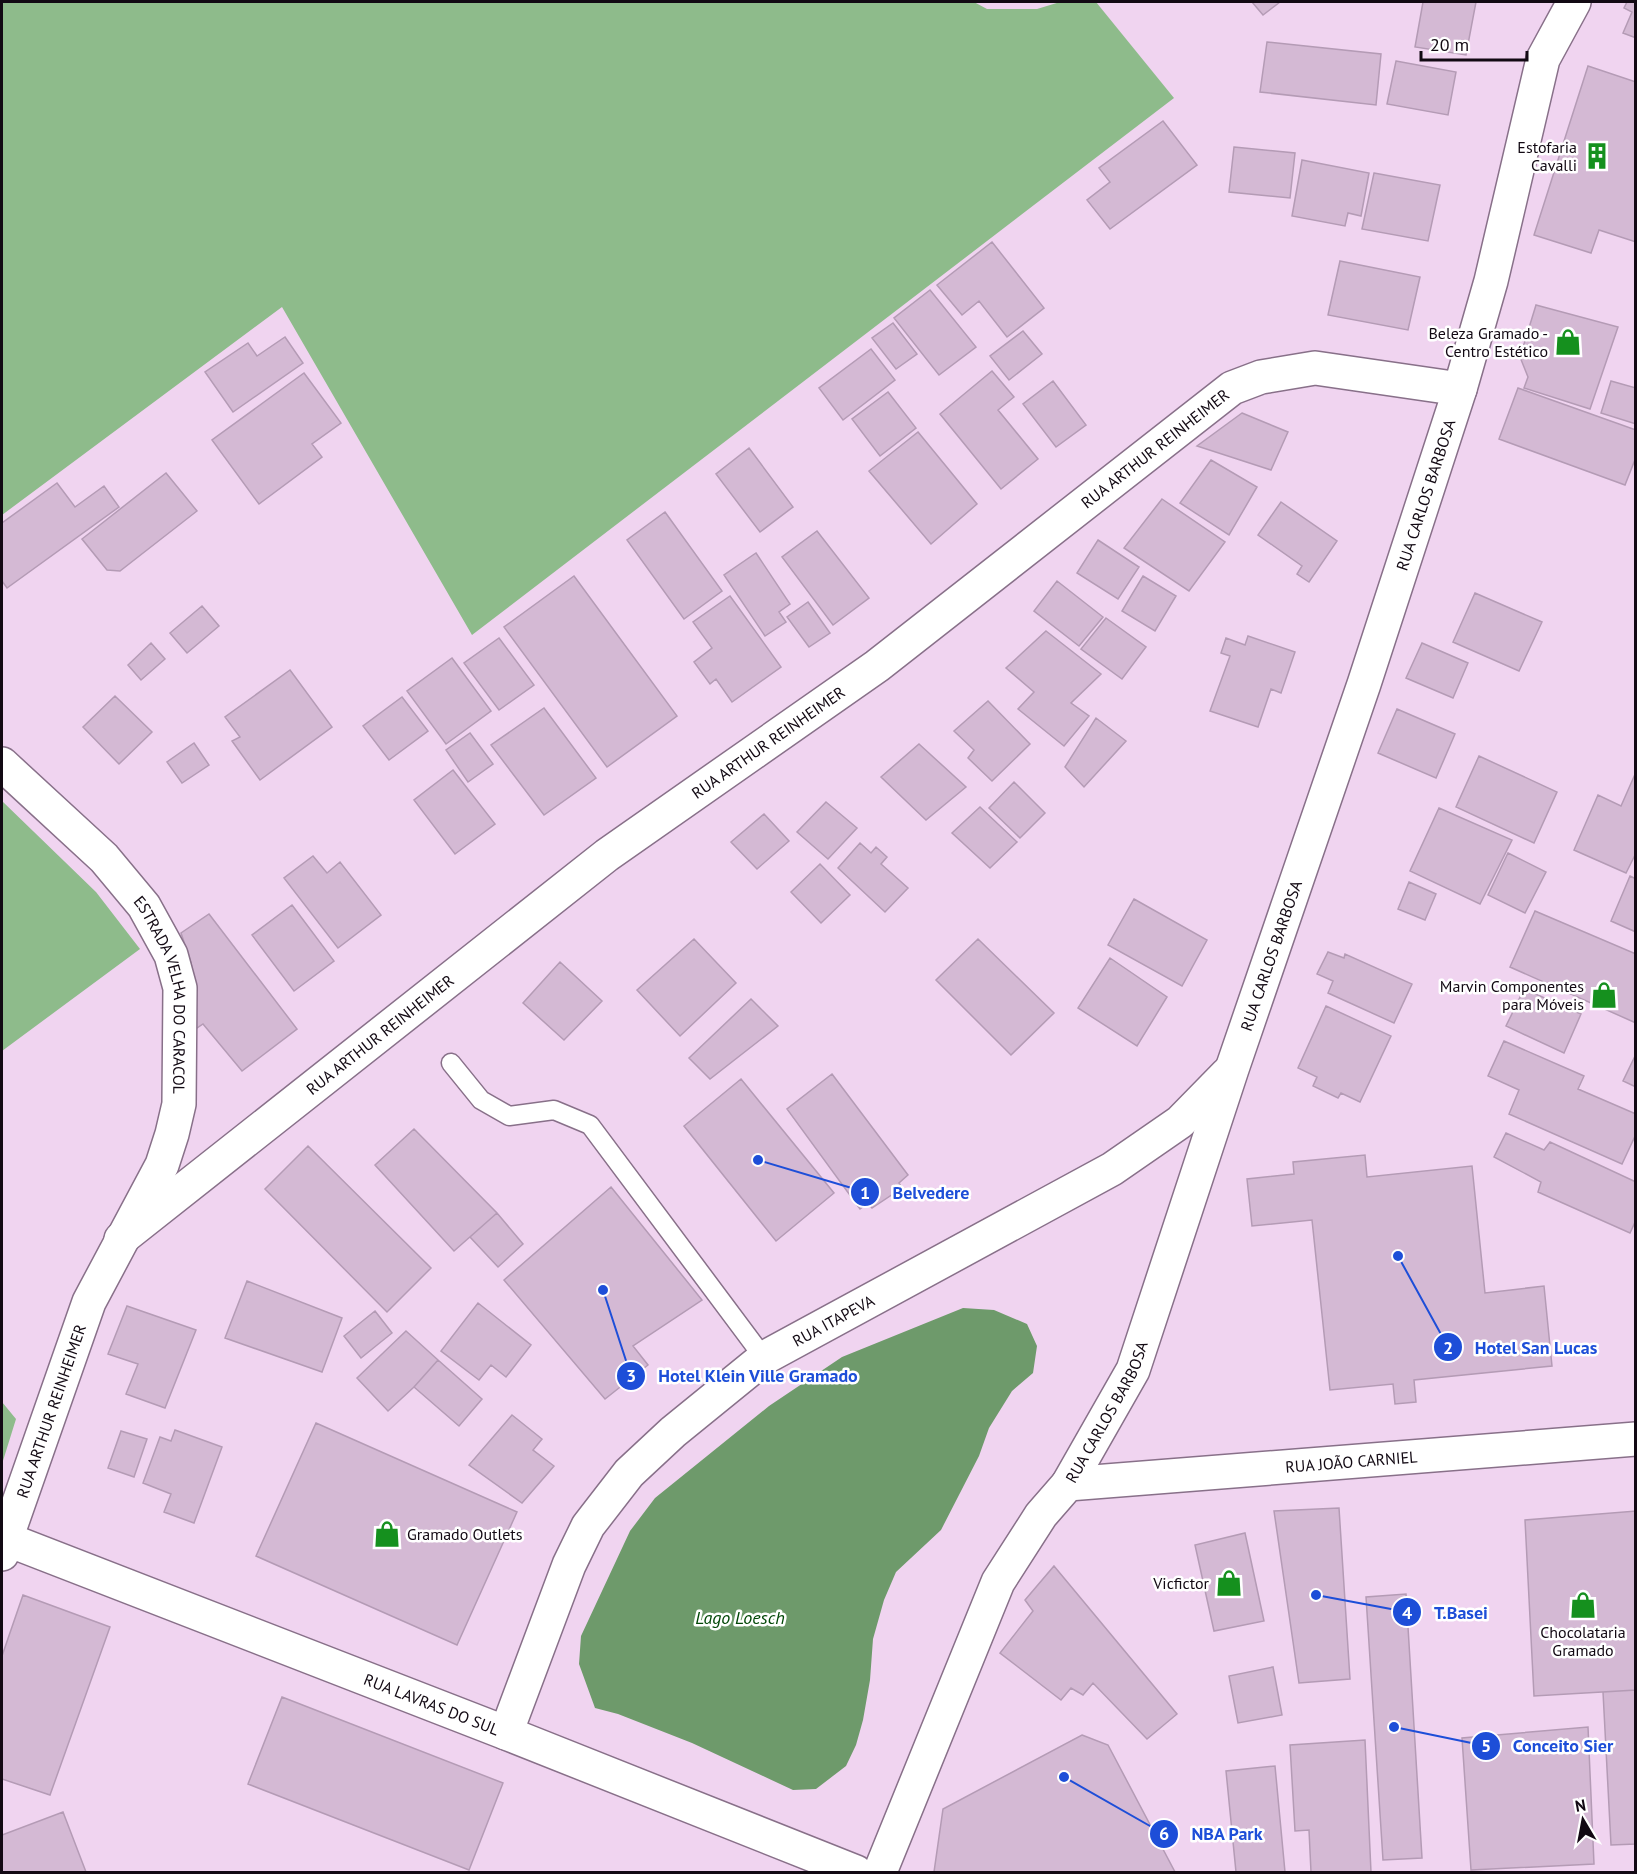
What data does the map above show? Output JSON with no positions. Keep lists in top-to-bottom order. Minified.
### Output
{"streets":{"street":["RUA ARTHUR REINHEIMER","RUA CARLOS BARBOSA","ESTRADA VELHA DO CARACOL","RUA ITAPEVA","RUA JOÃO CARNIEL","RUA LAVRAS DO SUL"]},"crossings":[["RUA ARTHUR REINHEIMER","RUA CARLOS BARBOSA"],["RUA ARTHUR REINHEIMER","ESTRADA VELHA DO CARACOL"],["RUA ARTHUR REINHEIMER","RUA LAVRAS DO SUL"],["RUA CARLOS BARBOSA","RUA ITAPEVA"],["RUA CARLOS BARBOSA","RUA JOÃO CARNIEL"],["RUA ITAPEVA","RUA LAVRAS DO SUL"]],"water":["Lago Loesch"],"places":{"building":["Estofaria Cavalli"],"shop":["Beleza Gramado - Centro Estético","Marvin Componentes para Móveis","Gramado Outlets","Vicfictor","Chocolataria Gramado"],"other":["Belvedere","Hotel San Lucas","Hotel Klein Ville Gramado","T.Basei","Conceito Sier","NBA Park"]},"scale_bar":"20 m","north":"top"}
